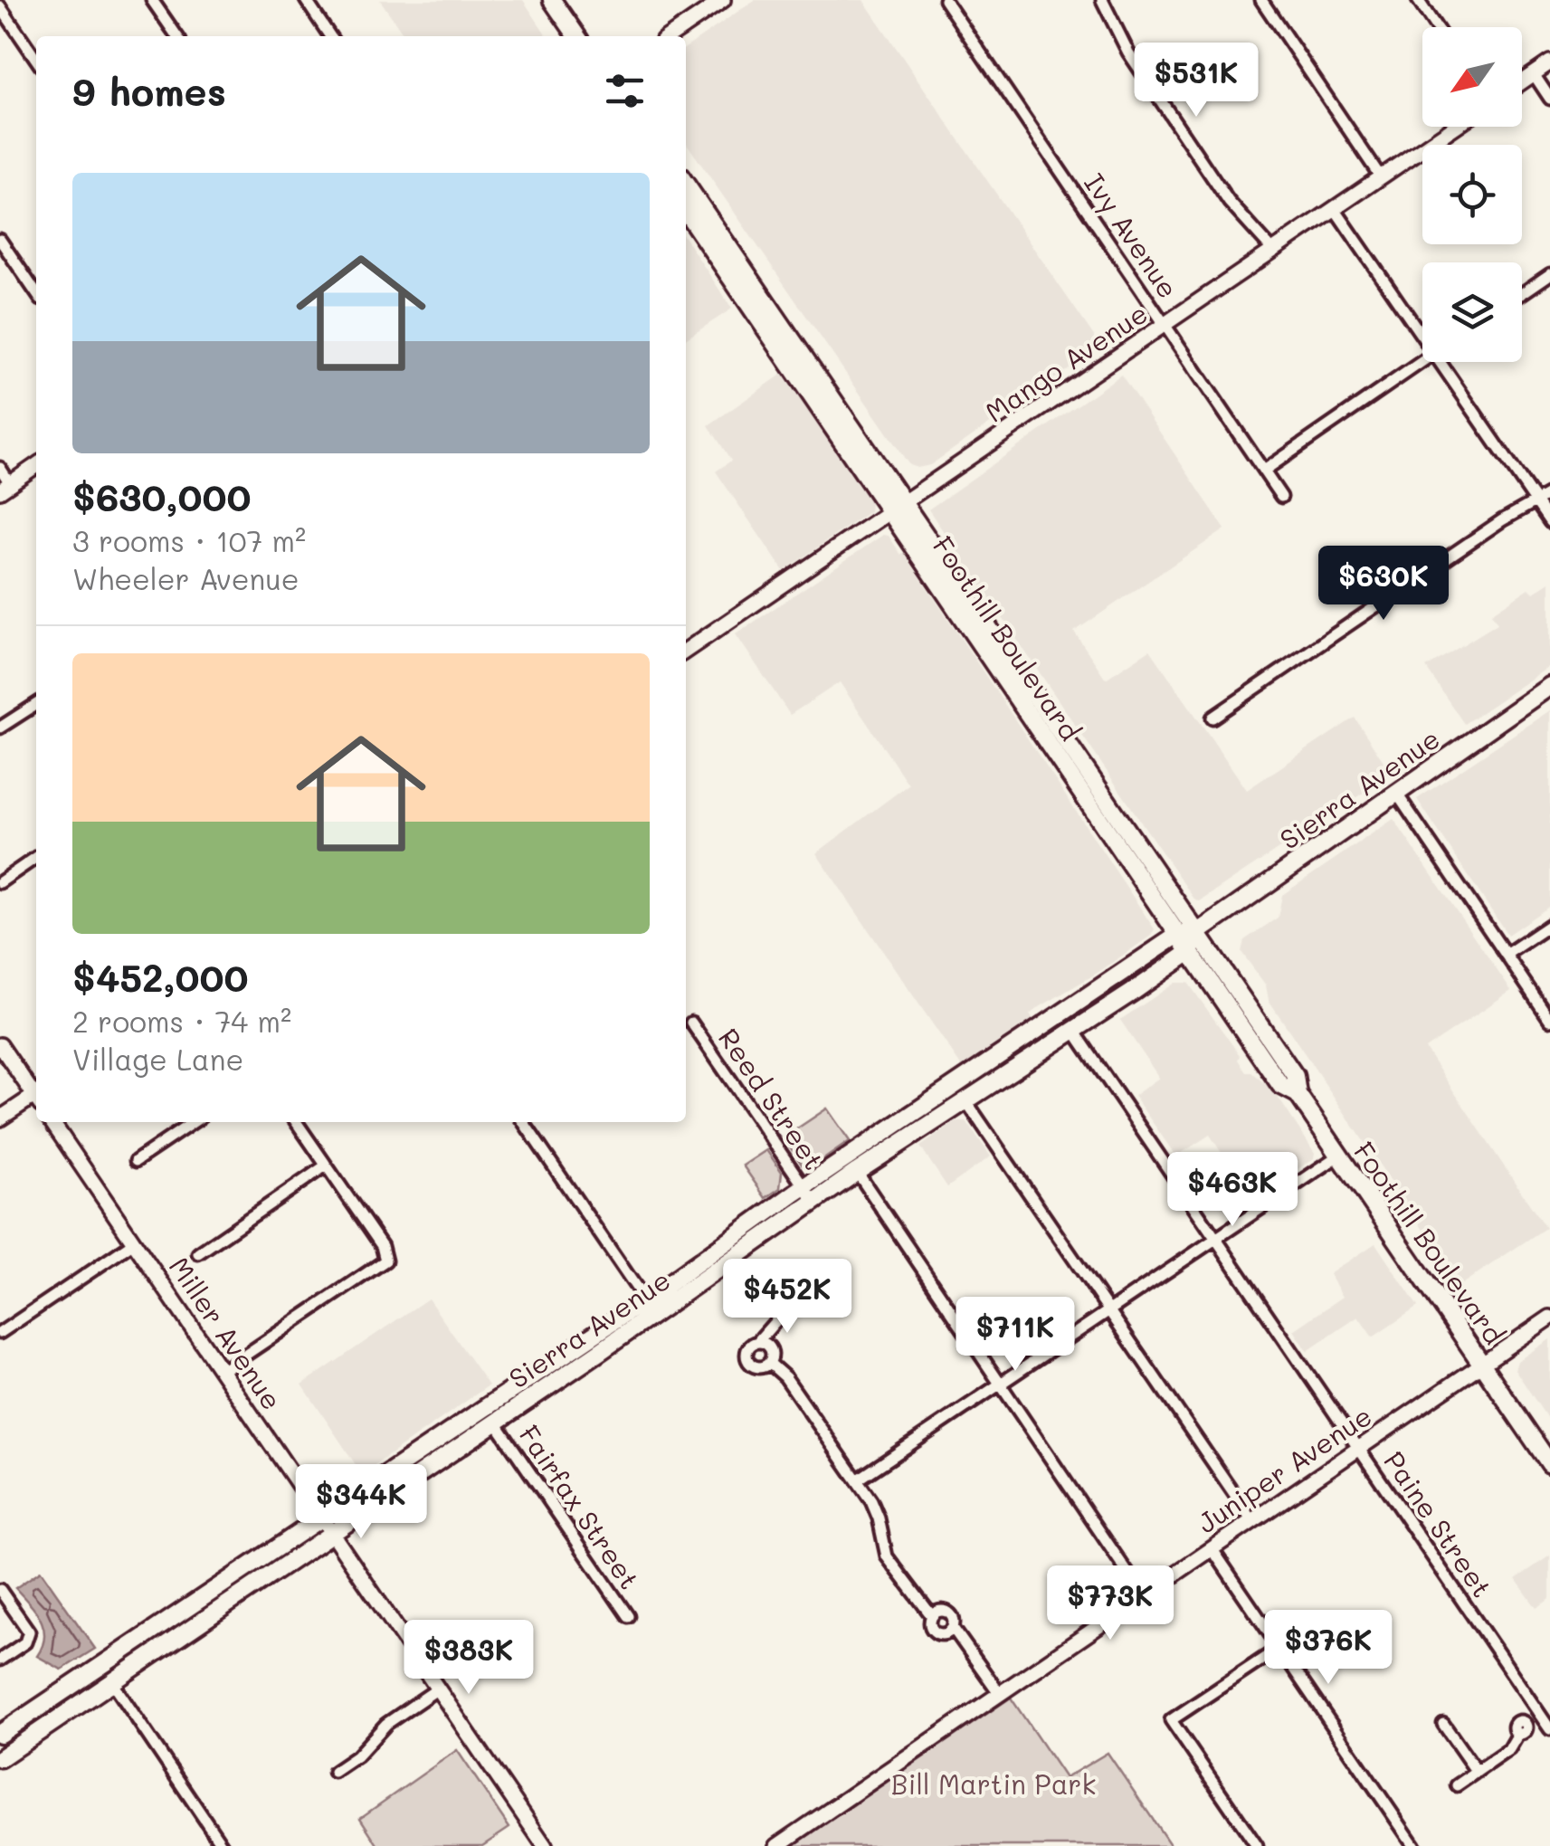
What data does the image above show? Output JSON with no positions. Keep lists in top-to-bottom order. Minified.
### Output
{"streets":{"main road":["Foothill Boulevard","Sierra Avenue"],"street":["Ivy Avenue","Mango Avenue","Reed Street","Miller Avenue","Juniper Avenue","Fairfax Street","Paine Street"]},"crossings":[["Ivy Avenue","Mango Avenue"],["Mango Avenue","Foothill Boulevard"],["Foothill Boulevard","Sierra Avenue"],["Foothill Boulevard","Juniper Avenue"],["Sierra Avenue","Reed Street"],["Sierra Avenue","Miller Avenue"],["Sierra Avenue","Fairfax Street"],["Sierra Avenue","Paine Street"],["Reed Street","Juniper Avenue"],["Juniper Avenue","Paine Street"]],"parks":["Bill Martin Park"],"north":"bottom left","page":{"heading":"9 homes","price":["$531K","$630K","$463K","$452K","$711K","$344K","$773K","$376K","$383K"],"list":[{"name":"$630,000","note":"3 rooms · 107 m² · Wheeler Avenue"},{"name":"$452,000","note":"2 rooms · 74 m² · Village Lane"}]}}
